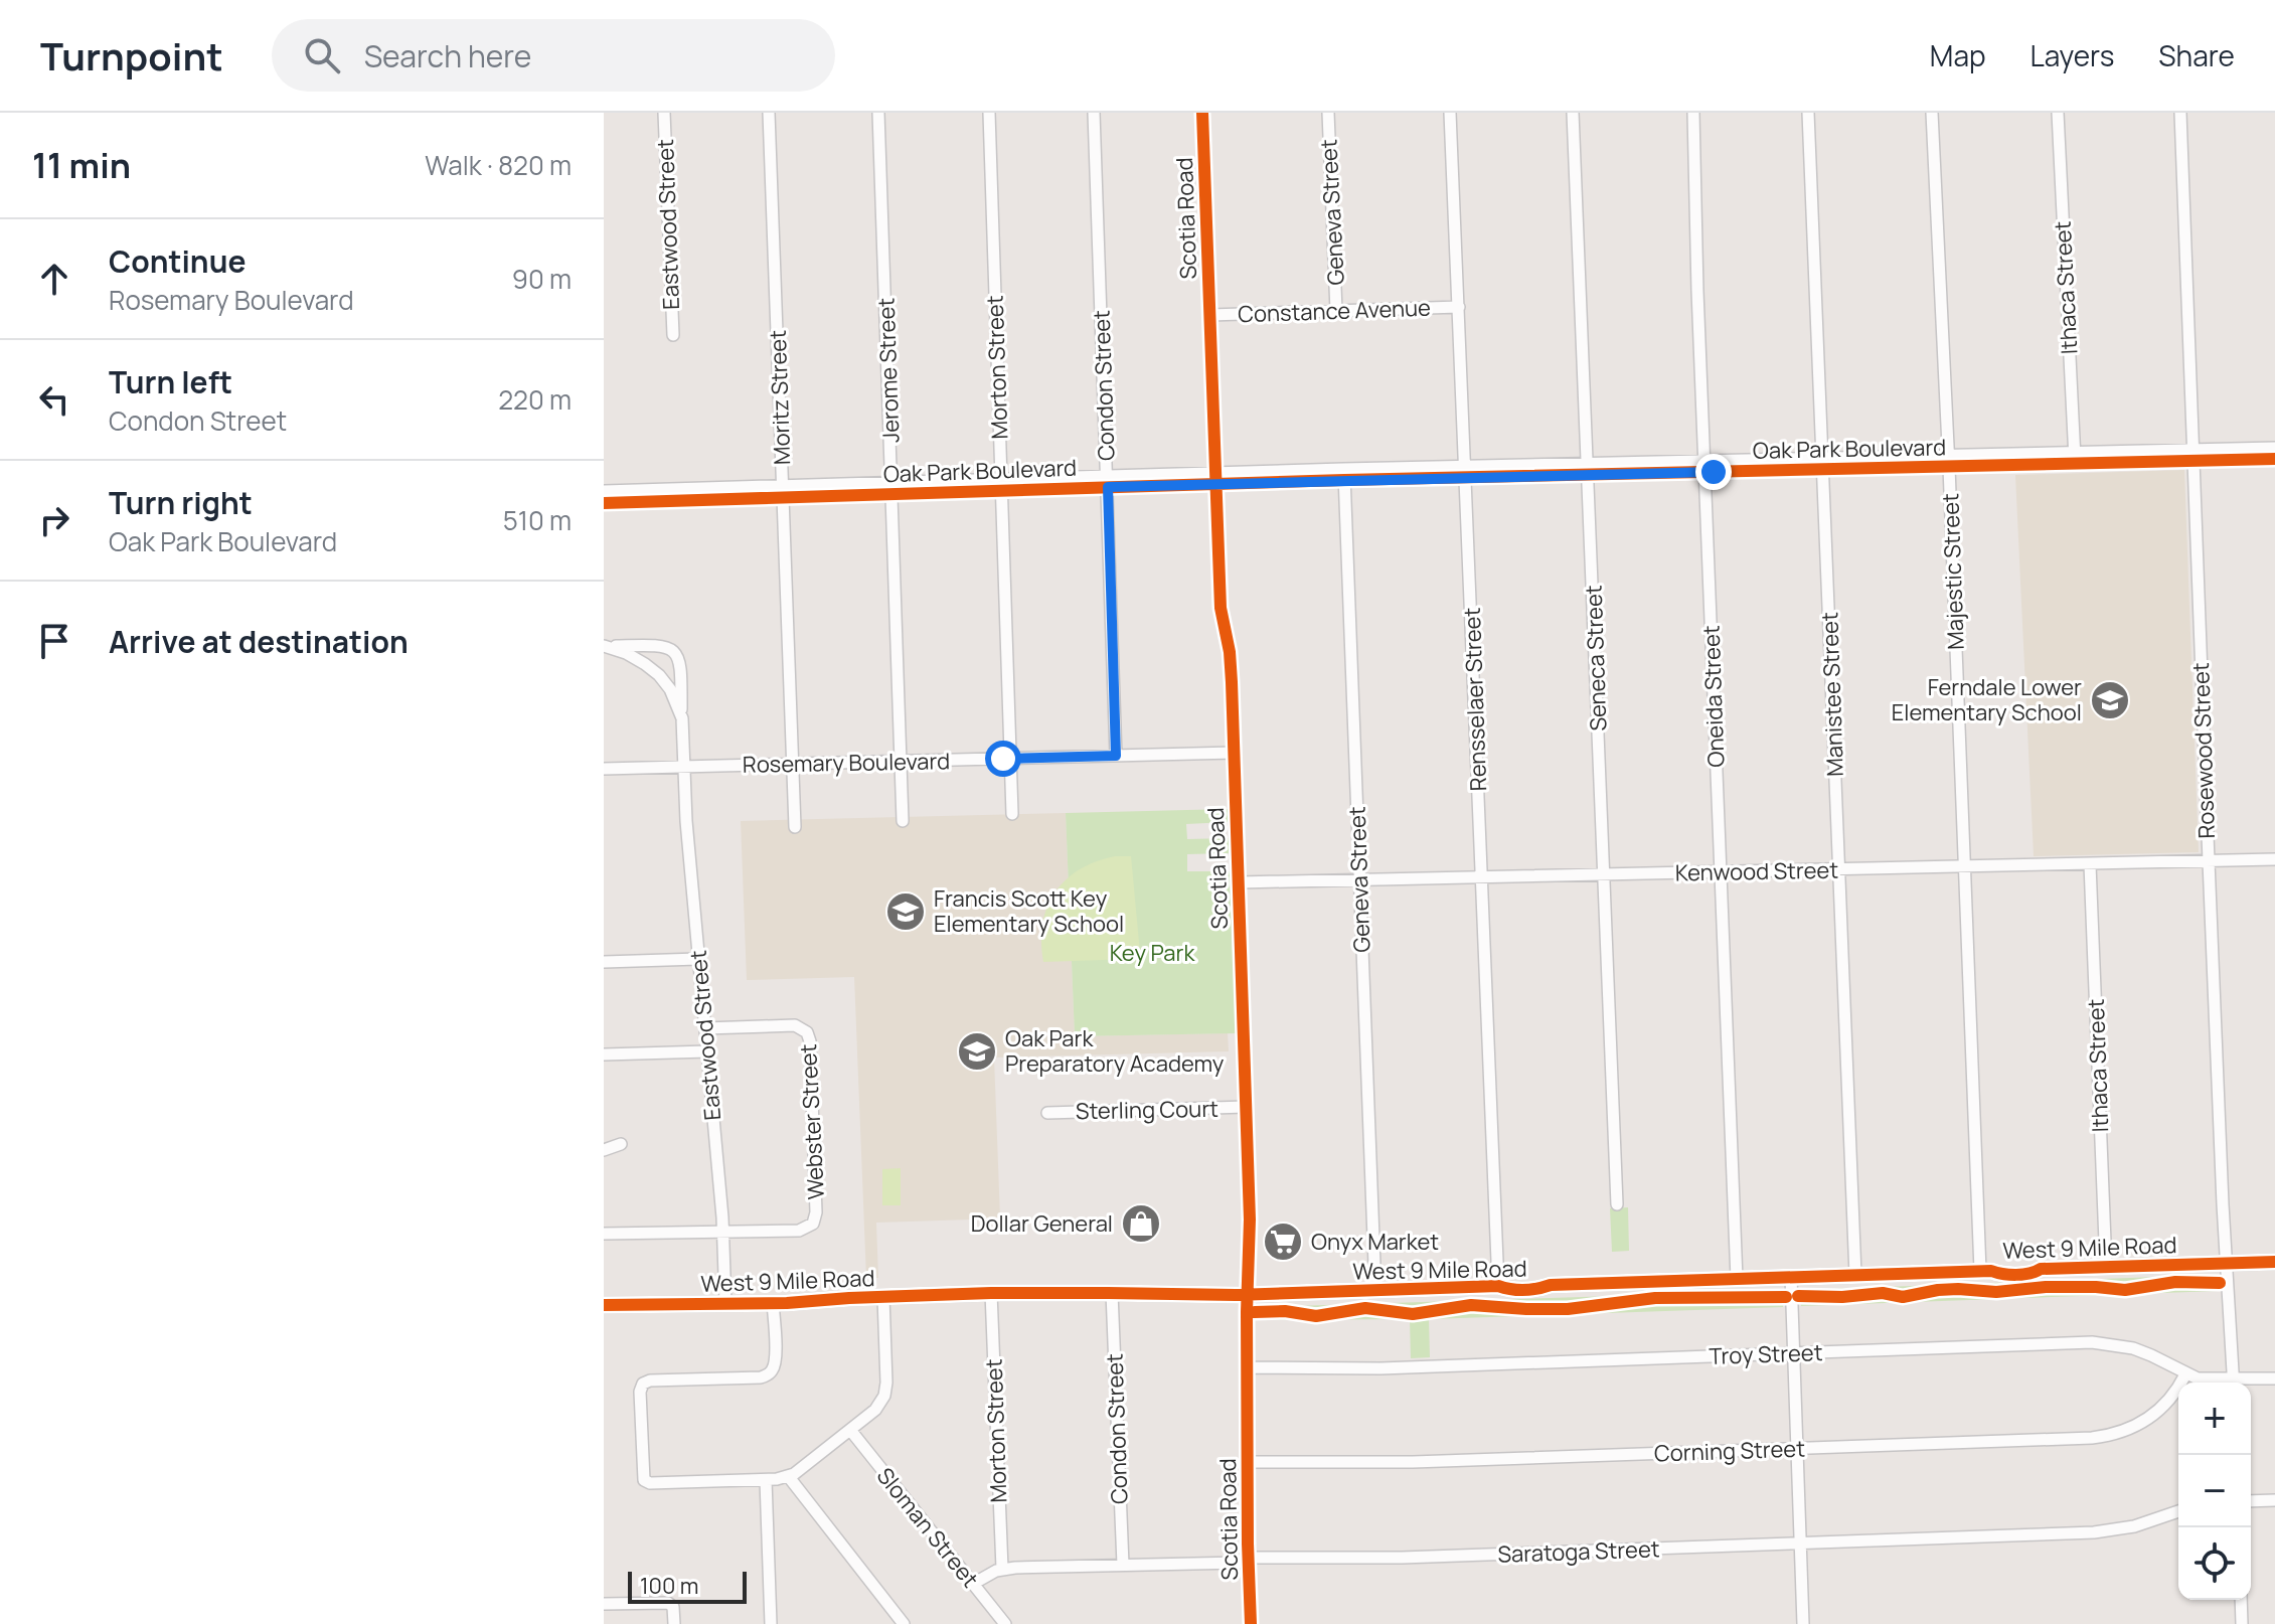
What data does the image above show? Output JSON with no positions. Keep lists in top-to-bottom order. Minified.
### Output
{"streets":{"main road":["West 9 Mile Road"],"street":["Geneva Street","Scotia Road","Eastwood Street","Ithaca Street","Constance Avenue","Morton Street","Jerome Street","Condon Street","Moritz Street","Oak Park Boulevard","Majestic Street","Seneca Street","Manistee Street","Oneida Street","Rensselaer Street","Rosewood Street","Rosemary Boulevard","Kenwood Street","Sterling Court","Webster Street","Troy Street","Corning Street","Sloman Street","Saratoga Street"]},"crossings":[["Geneva Street","Constance Avenue"],["Geneva Street","Oak Park Boulevard"],["Geneva Street","Kenwood Street"],["Geneva Street","West 9 Mile Road"],["Scotia Road","Constance Avenue"],["Scotia Road","Oak Park Boulevard"],["Scotia Road","Rosemary Boulevard"],["Scotia Road","Kenwood Street"],["Scotia Road","Sterling Court"],["Scotia Road","West 9 Mile Road"],["Scotia Road","Troy Street"],["Scotia Road","Corning Street"],["Scotia Road","Saratoga Street"],["Eastwood Street","Rosemary Boulevard"],["Eastwood Street","Webster Street"],["Eastwood Street","West 9 Mile Road"],["Ithaca Street","Oak Park Boulevard"],["Ithaca Street","Kenwood Street"],["Ithaca Street","West 9 Mile Road"],["Constance Avenue","Rensselaer Street"],["Morton Street","Oak Park Boulevard"],["Morton Street","Rosemary Boulevard"],["Morton Street","West 9 Mile Road"],["Morton Street","Saratoga Street"],["Jerome Street","Oak Park Boulevard"],["Jerome Street","Rosemary Boulevard"],["Condon Street","Oak Park Boulevard"],["Condon Street","Rosemary Boulevard"],["Condon Street","West 9 Mile Road"],["Condon Street","Saratoga Street"],["Moritz Street","Oak Park Boulevard"],["Moritz Street","Rosemary Boulevard"],["Oak Park Boulevard","Majestic Street"],["Oak Park Boulevard","Seneca Street"],["Oak Park Boulevard","Manistee Street"],["Oak Park Boulevard","Oneida Street"],["Oak Park Boulevard","Rensselaer Street"],["Oak Park Boulevard","Rosewood Street"],["Majestic Street","Kenwood Street"],["Majestic Street","West 9 Mile Road"],["Seneca Street","Kenwood Street"],["Manistee Street","Kenwood Street"],["Manistee Street","West 9 Mile Road"],["Oneida Street","Kenwood Street"],["Oneida Street","West 9 Mile Road"],["Rensselaer Street","Kenwood Street"],["Rensselaer Street","West 9 Mile Road"],["Rosewood Street","Kenwood Street"],["Rosewood Street","West 9 Mile Road"],["Troy Street","Corning Street"],["Sloman Street","Saratoga Street"]],"parks":["Key Park"],"places":{"school or university":["Ferndale Lower Elementary School","Francis Scott Key Elementary School","Oak Park Preparatory Academy"],"shop":["Dollar General"],"supermarket":["Onyx Market"]},"scale_bar":"100 m","page":{"header":"Turnpoint","search":"Search here","nav":["Map","Layers","Share"],"heading":["11 min","Walk · 820 m"],"list":[["Continue","Rosemary Boulevard","90 m"],["Turn left","Condon Street","220 m"],["Turn right","Oak Park Boulevard","510 m"],"Arrive at destination"],"map_buttons":["+","−"],"scale":"100 m"}}
